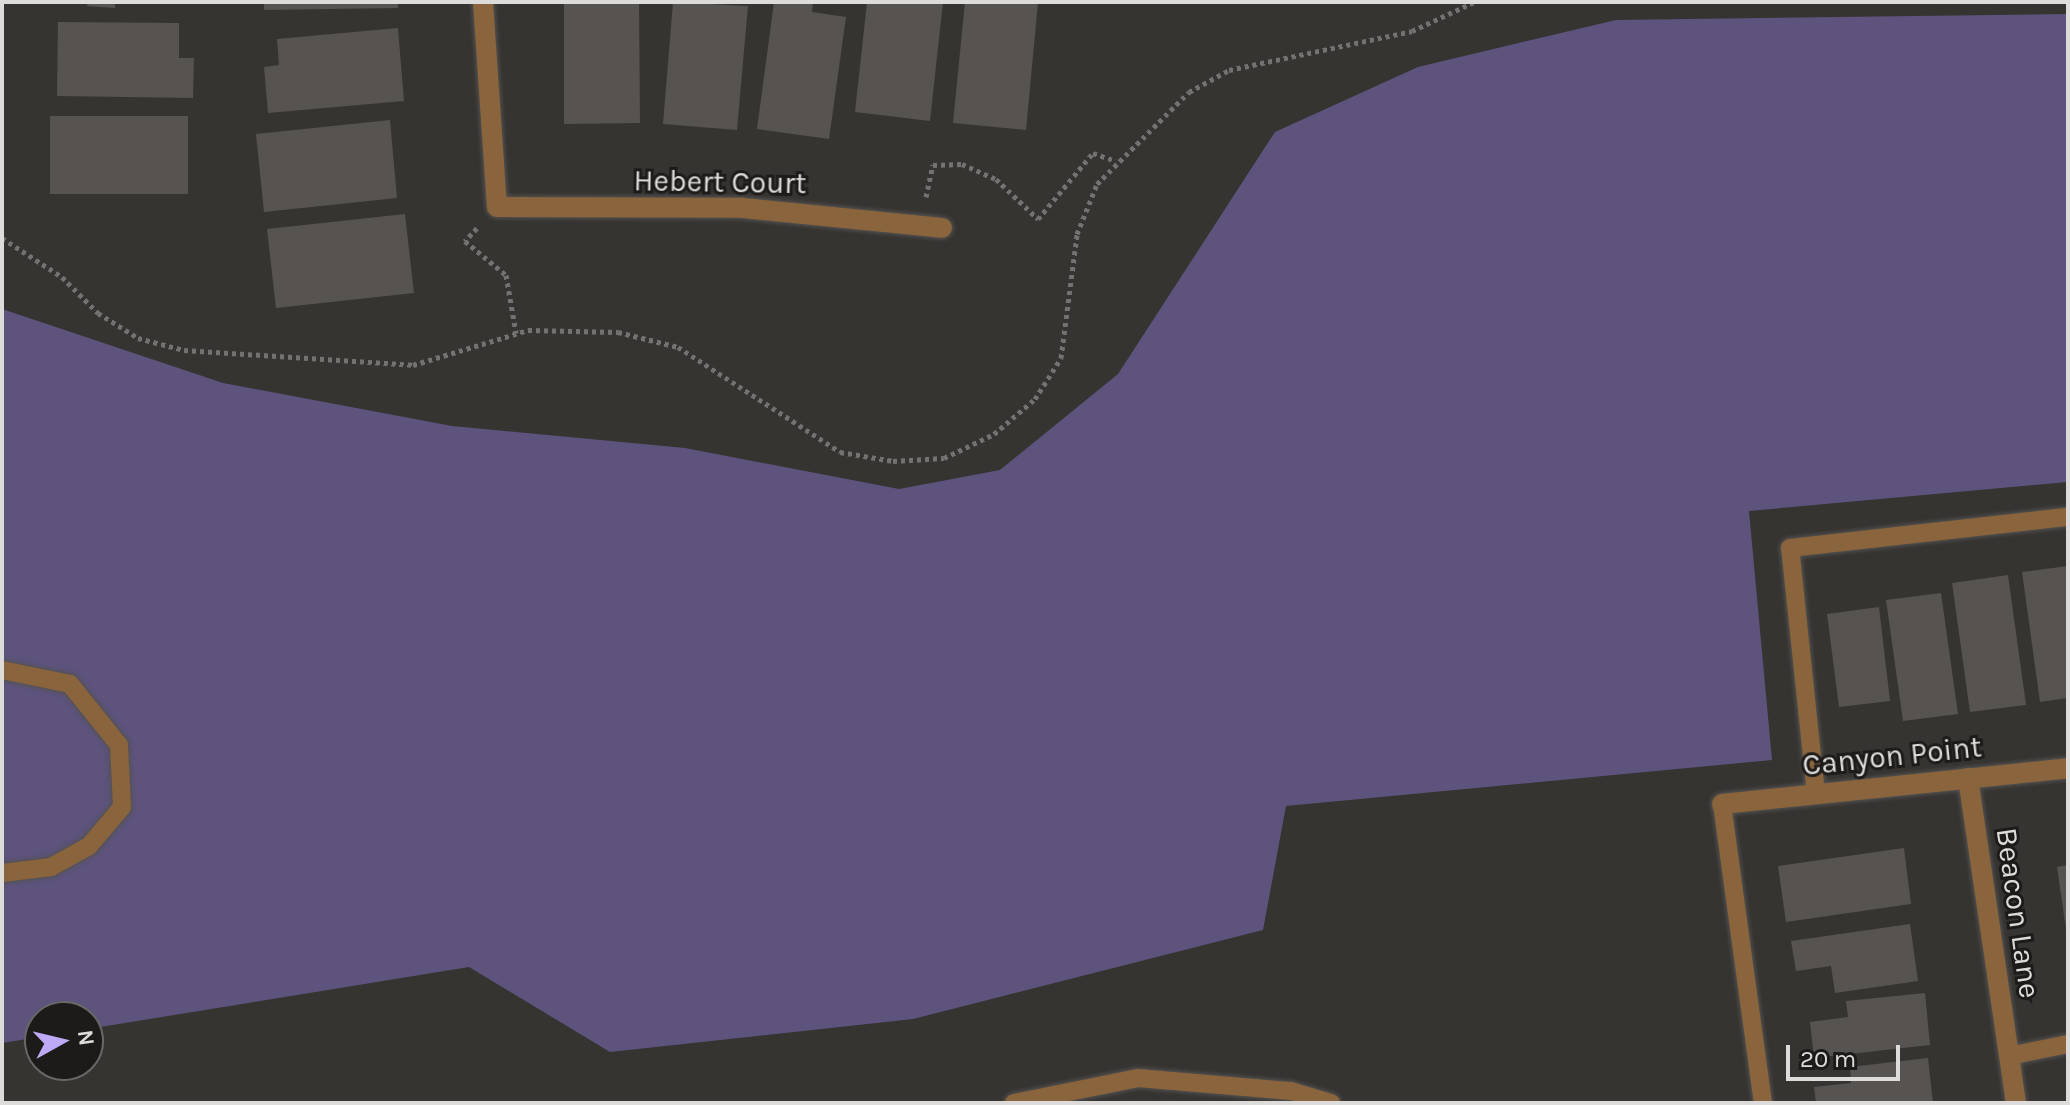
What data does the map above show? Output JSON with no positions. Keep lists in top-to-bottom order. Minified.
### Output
{"streets":{"street":["Hebert Court","Canyon Point","Beacon Lane"]},"crossings":[["Canyon Point","Beacon Lane"]],"scale_bar":"20 m","north":"right"}
